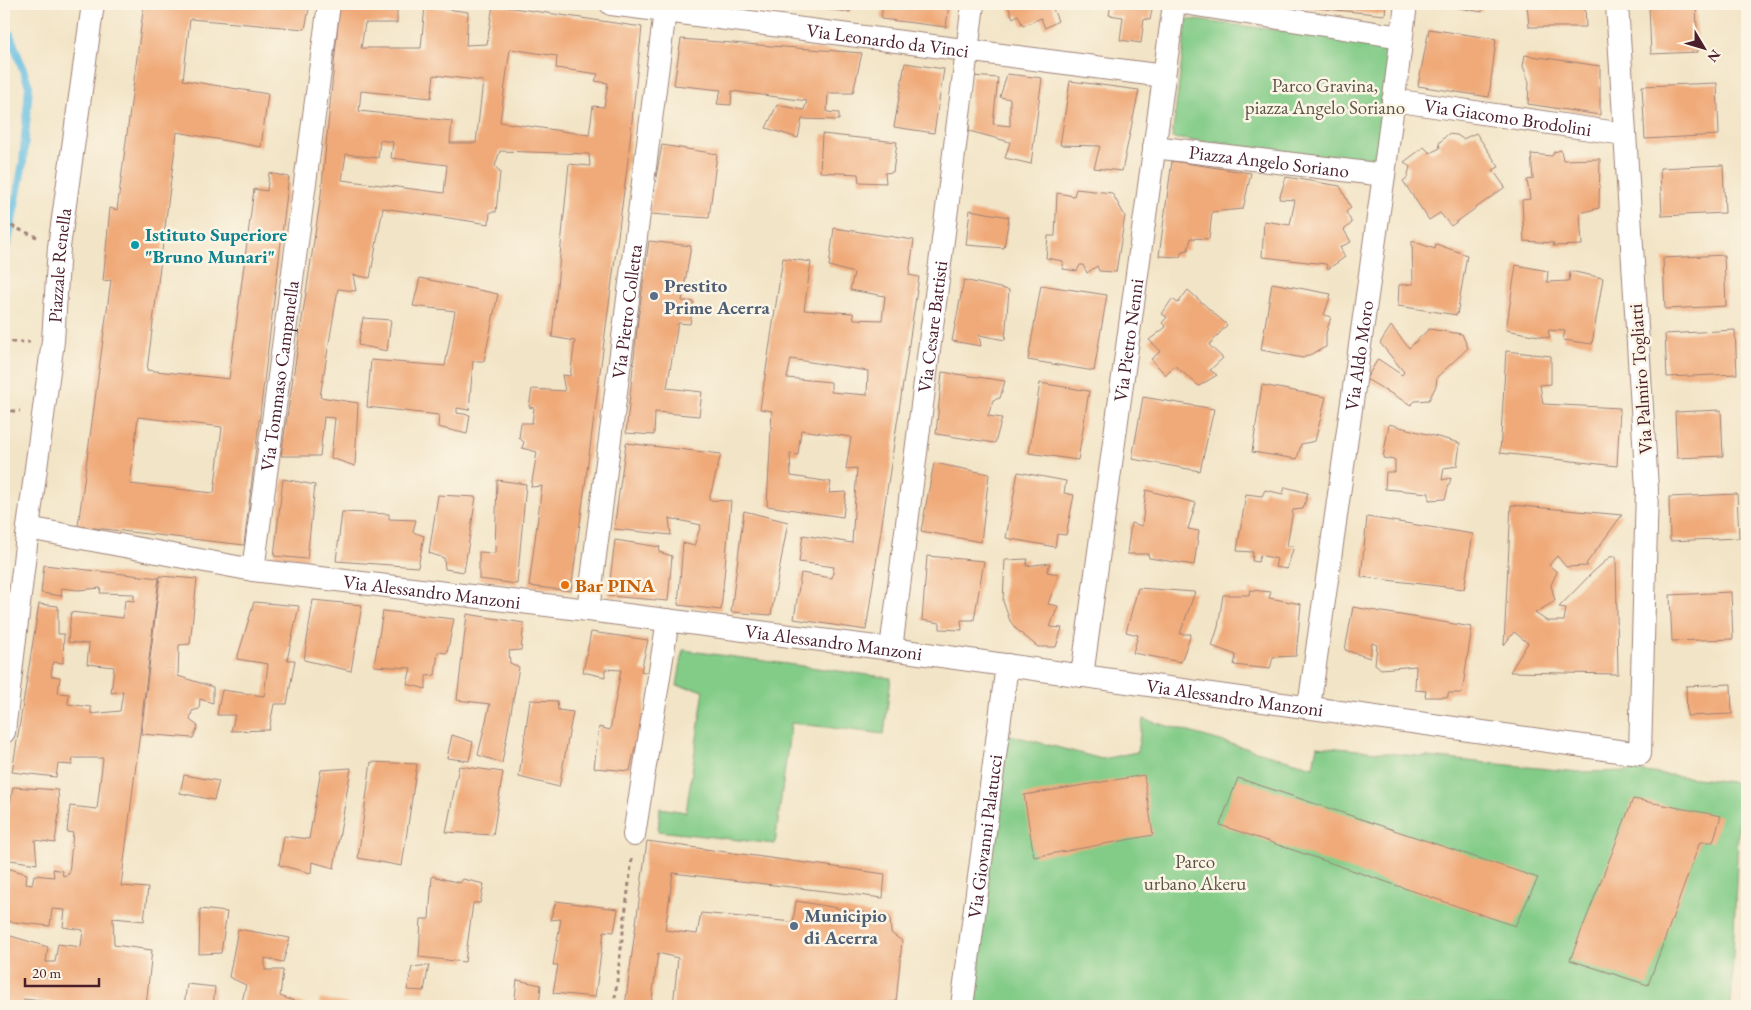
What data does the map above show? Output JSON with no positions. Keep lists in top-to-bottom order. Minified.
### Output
{"streets":{"street":["Via Leonardo da Vinci","Via Giacomo Brodolini","Piazza Angelo Soriano","Piazzale Renella","Via Pietro Colletta","Via Cesare Battisti","Via Pietro Nenni","Via Aldo Moro","Via Tommaso Campanella","Via Palmiro Togliatti","Via Alessandro Manzoni","Via Giovanni Palatucci"]},"crossings":[["Via Leonardo da Vinci","Via Pietro Colletta"],["Via Leonardo da Vinci","Via Cesare Battisti"],["Via Leonardo da Vinci","Via Pietro Nenni"],["Via Giacomo Brodolini","Via Aldo Moro"],["Via Giacomo Brodolini","Via Palmiro Togliatti"],["Piazza Angelo Soriano","Via Pietro Nenni"],["Piazza Angelo Soriano","Via Aldo Moro"],["Piazzale Renella","Via Alessandro Manzoni"],["Via Pietro Colletta","Via Alessandro Manzoni"],["Via Cesare Battisti","Via Alessandro Manzoni"],["Via Pietro Nenni","Via Alessandro Manzoni"],["Via Aldo Moro","Via Alessandro Manzoni"],["Via Tommaso Campanella","Via Alessandro Manzoni"],["Via Palmiro Togliatti","Via Alessandro Manzoni"],["Via Alessandro Manzoni","Via Giovanni Palatucci"]],"parks":["Parco Gravina, piazza Angelo Soriano","Parco urbano Akeru"],"places":["Istituto Superiore \"Bruno Munari\"","Prestito Prime Acerra","Bar PINA","Municipio di Acerra"],"scale_bar":"20 m","north":"bottom right"}
